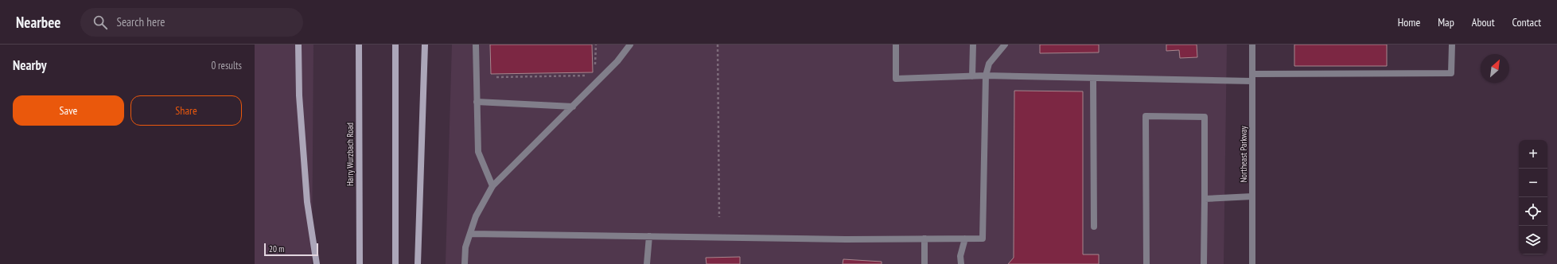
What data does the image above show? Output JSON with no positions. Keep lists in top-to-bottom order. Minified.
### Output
{"streets":{"main road":["Harry Wurzbach Road"],"street":["Northeast Parkway"]},"scale_bar":"20 m","north":"top right","page":{"header":"Nearbee","search":"Search here","nav":["Home","Map","About","Contact"],"heading":["Nearby","0 results"],"buttons":["Save","Share"],"map_buttons":["+","−"],"scale":"20 m"}}
